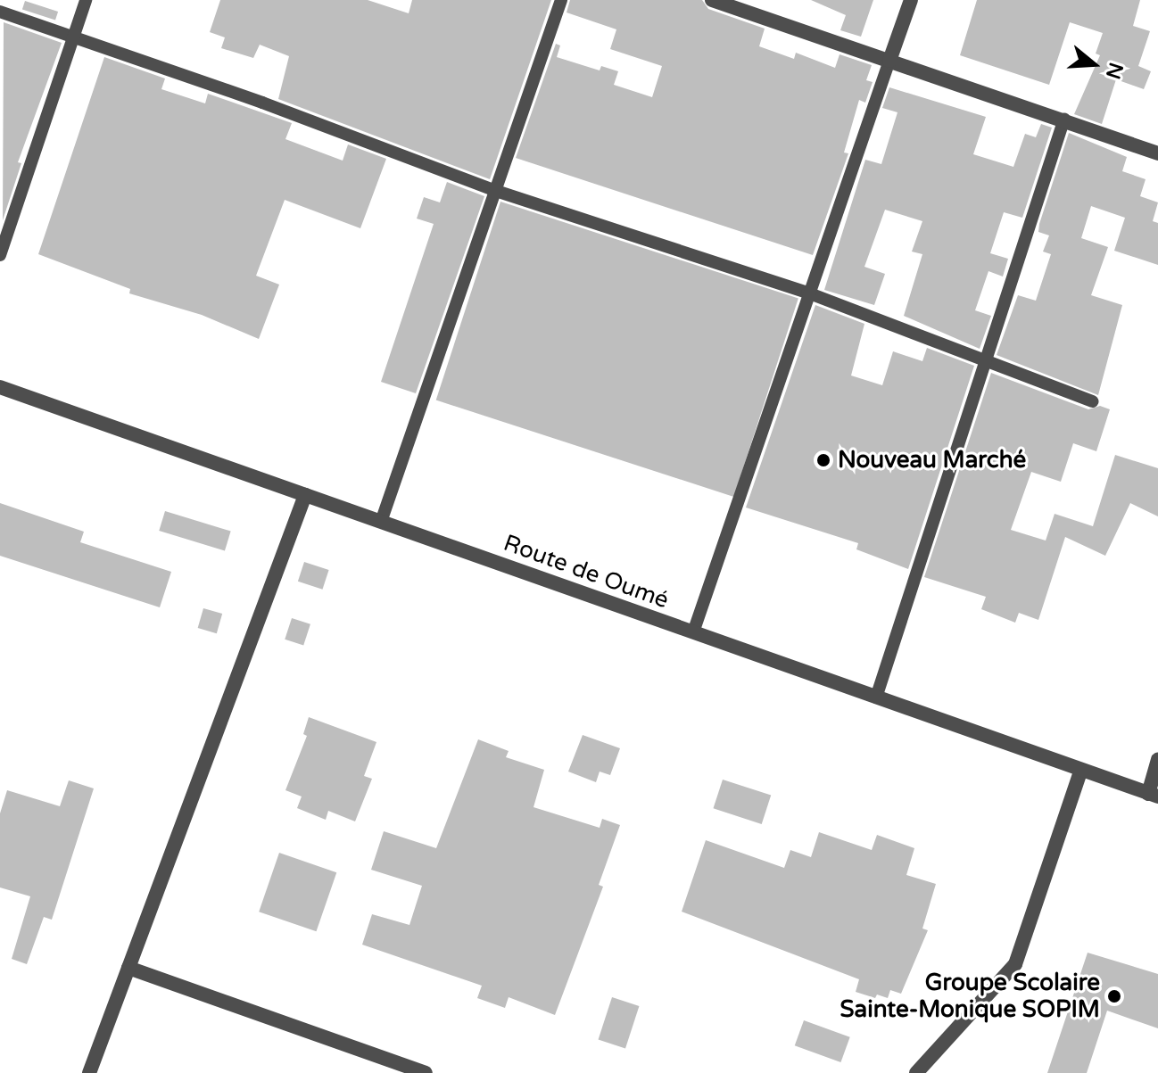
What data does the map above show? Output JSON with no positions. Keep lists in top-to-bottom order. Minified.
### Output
{"streets":{"street":["Route de Oumé"]},"places":["Nouveau Marché","Groupe Scolaire Sainte-Monique SOPIM"],"north":"right"}
